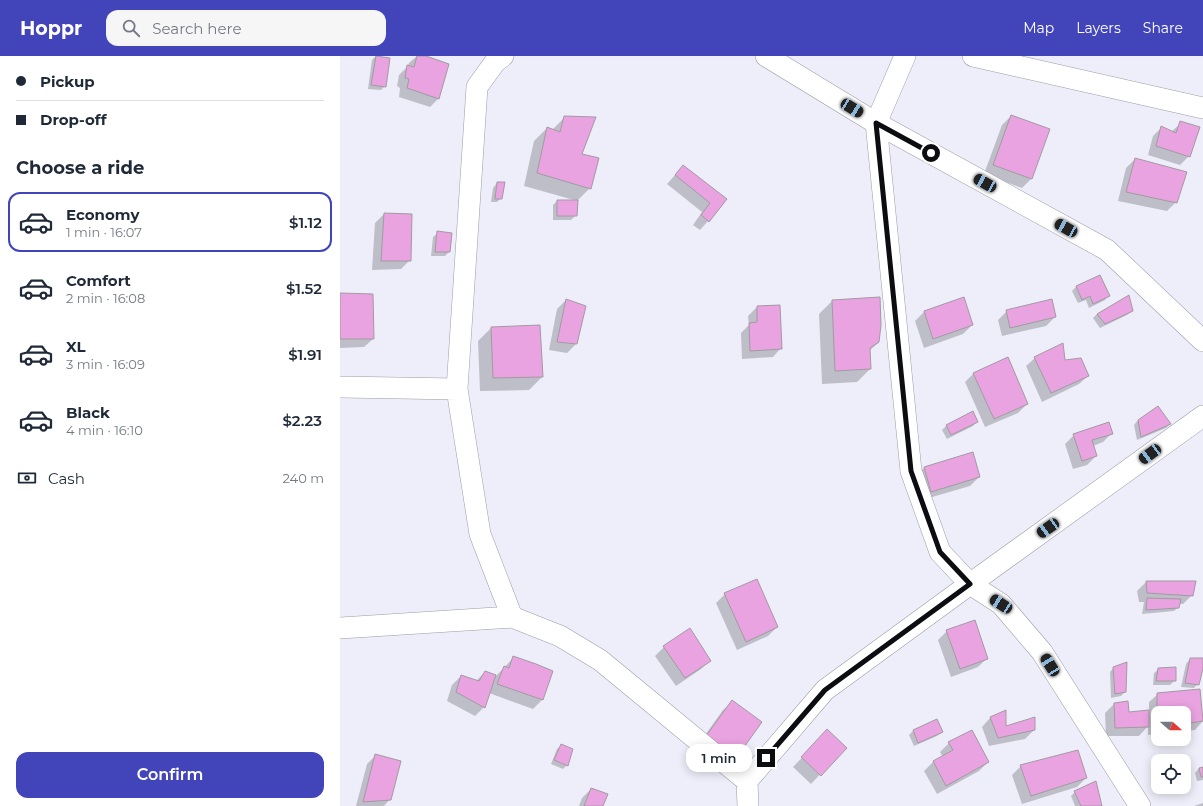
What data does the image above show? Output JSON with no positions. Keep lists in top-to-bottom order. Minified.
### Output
{"north":"right","page":{"header":"Hoppr","search":"Search here","nav":["Map","Layers","Share"],"banner":["Pickup","Drop-off"],"heading":"Choose a ride","list":[{"name":"Economy","note":"1 min · 16:07","value":"$1.12"},{"name":"Comfort","note":"2 min · 16:08","value":"$1.52"},{"name":"XL","note":"3 min · 16:09","value":"$1.91"},{"name":"Black","note":"4 min · 16:10","value":"$2.23"}],"pay":["Cash","240 m"],"buttons":"Confirm","bubble":"1 min"}}
